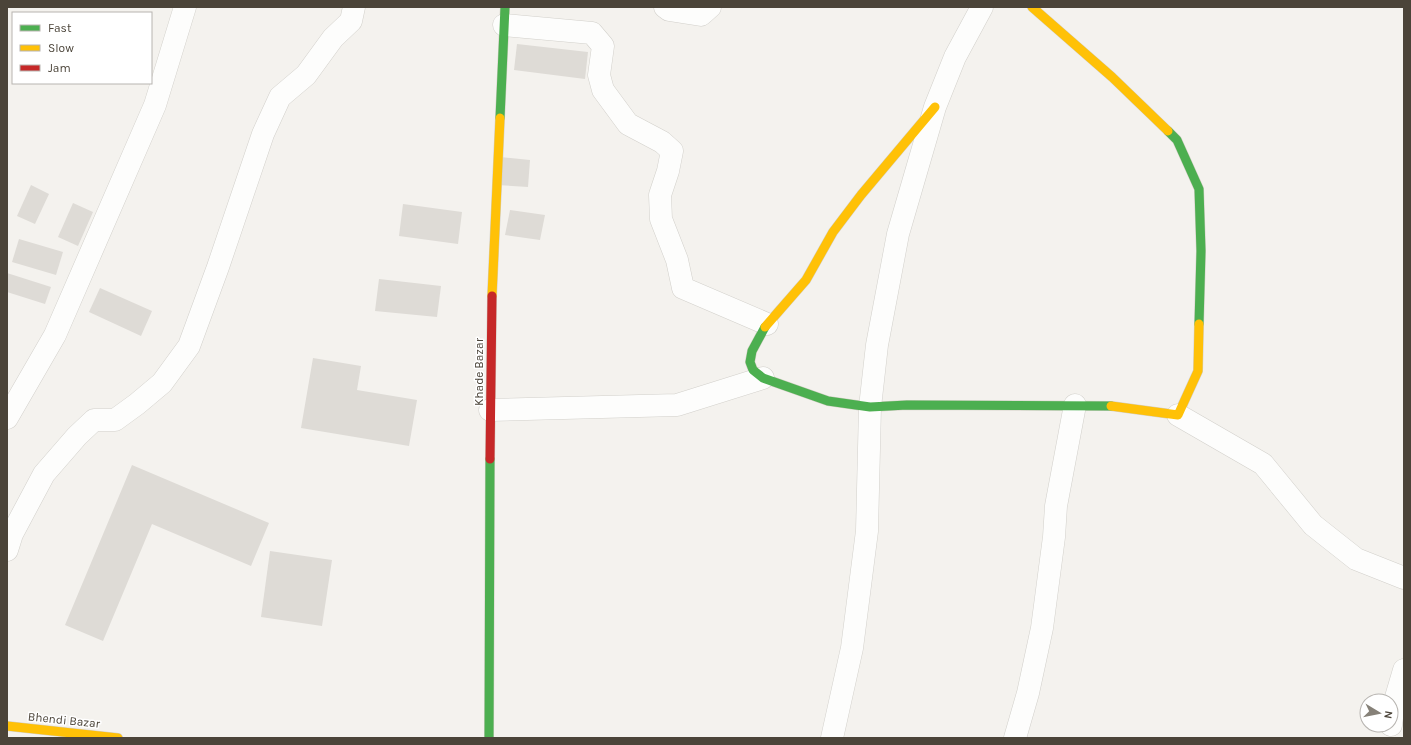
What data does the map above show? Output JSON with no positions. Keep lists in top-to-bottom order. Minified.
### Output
{"streets":{"street":["Khade Bazar","Bhendi Bazar"]},"legend":["Fast","Slow","Jam"],"north":"right"}
